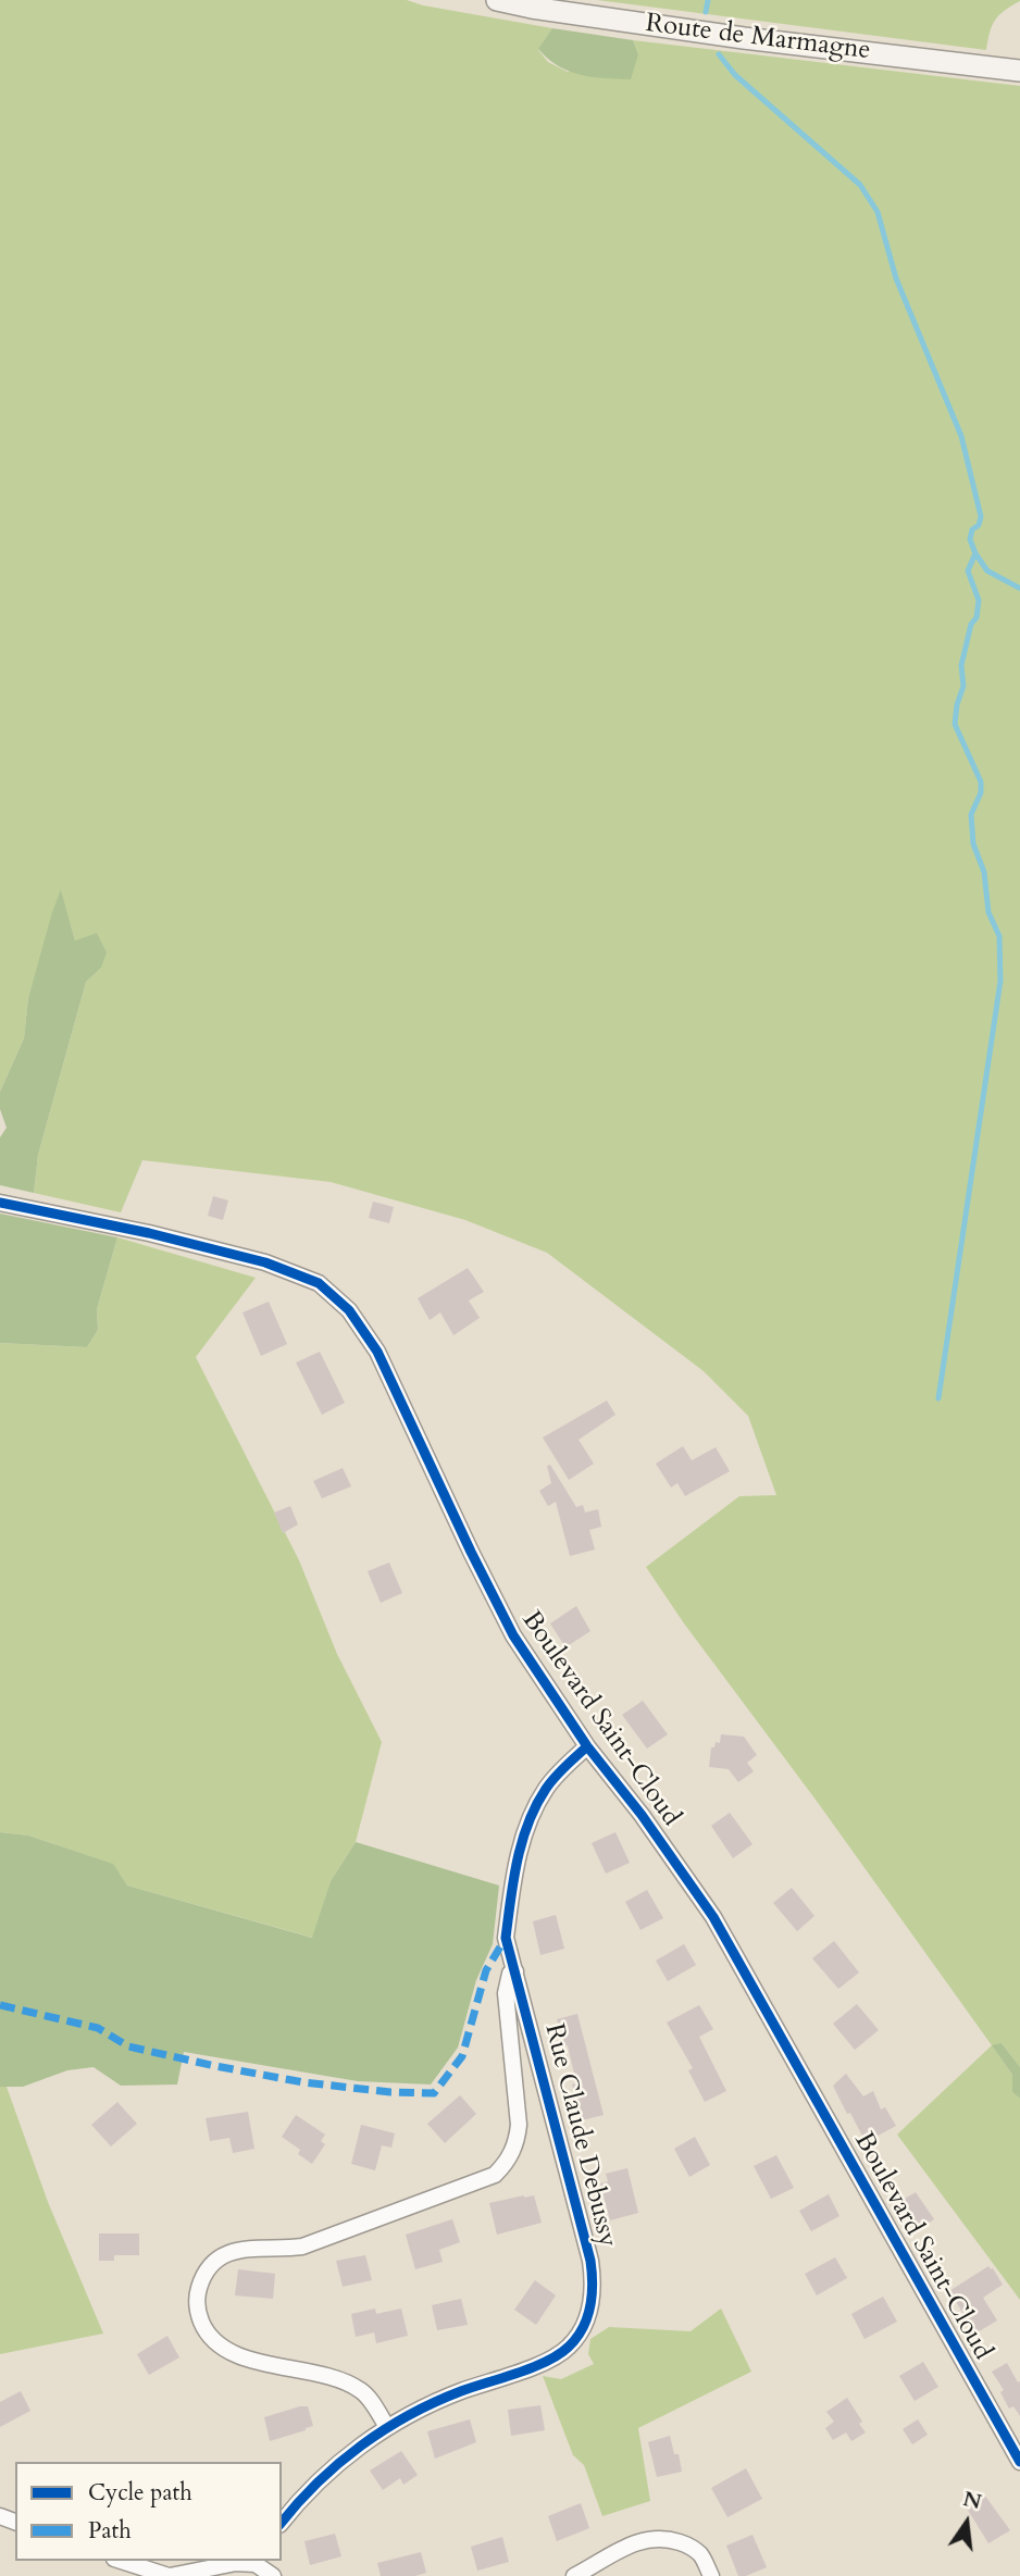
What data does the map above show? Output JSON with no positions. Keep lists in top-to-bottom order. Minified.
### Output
{"streets":{"main road":["Route de Marmagne"],"street":["Boulevard Saint-Cloud","Rue Claude Debussy"]},"crossings":[["Boulevard Saint-Cloud","Rue Claude Debussy"]],"legend":["Cycle path","Path"],"north":"top"}
